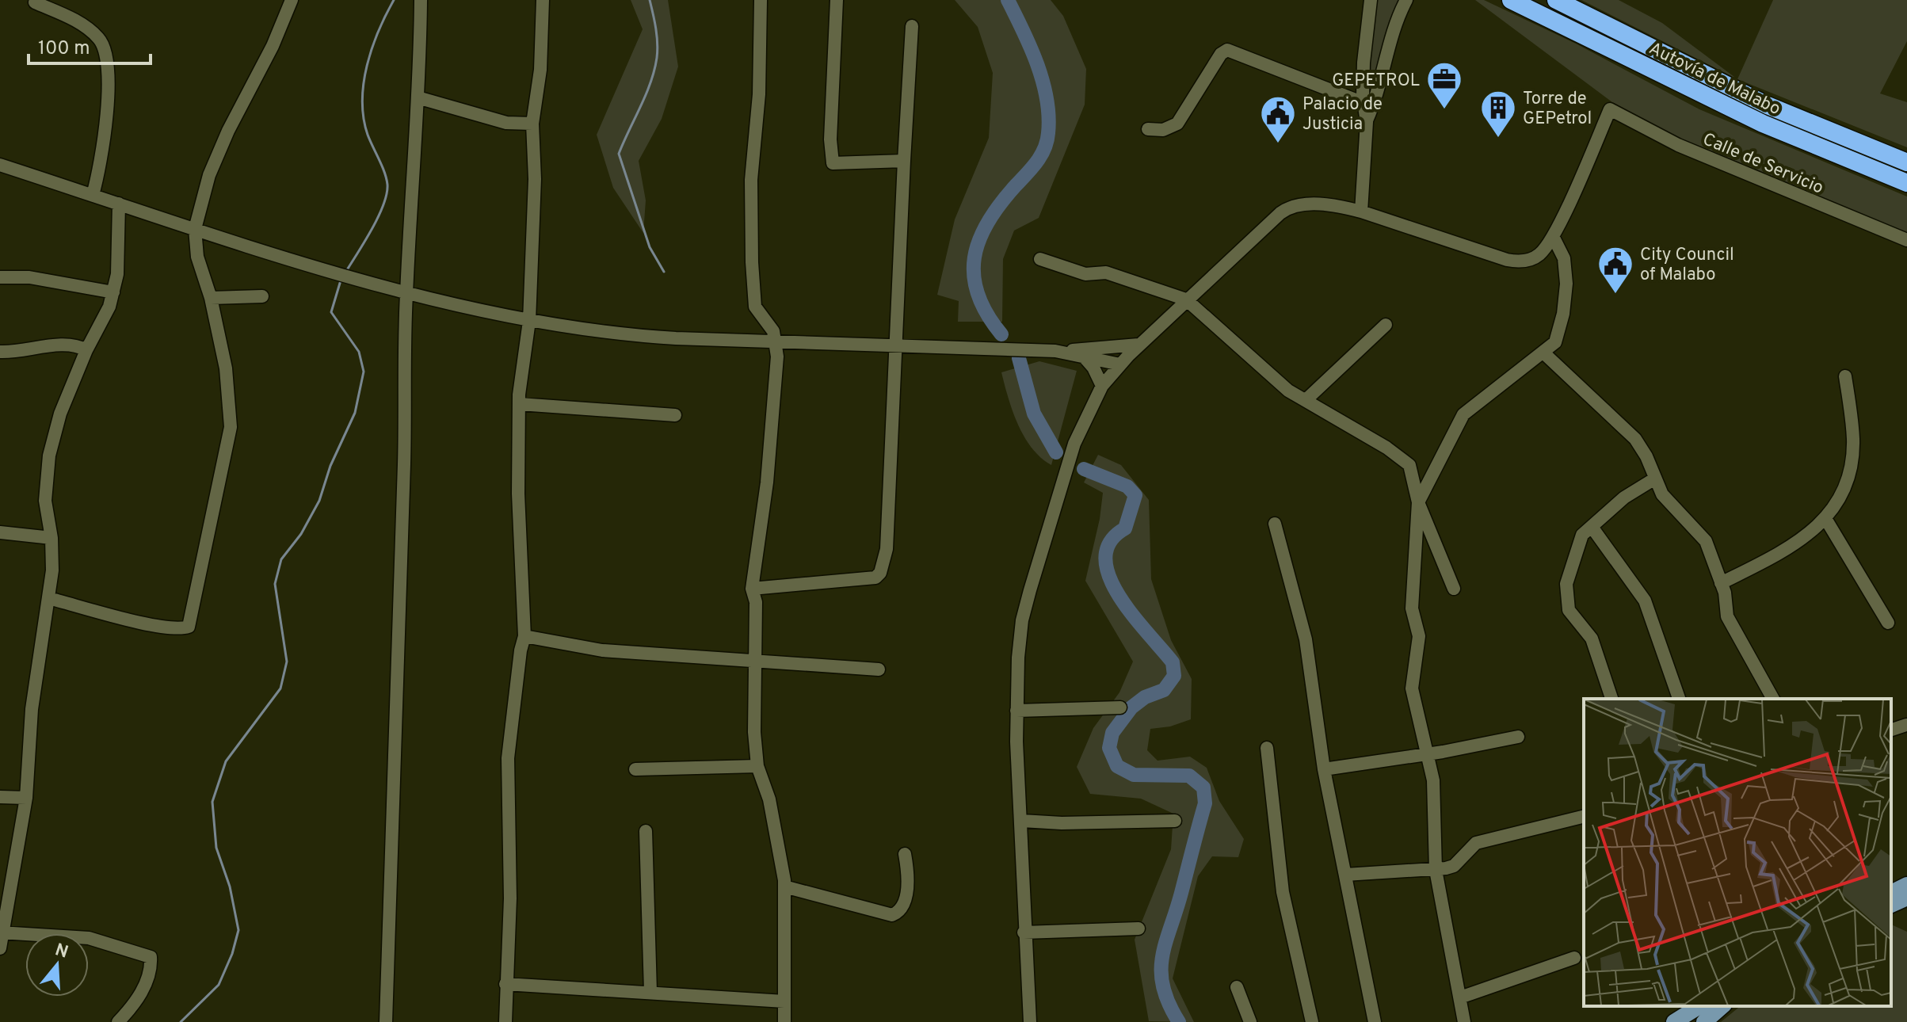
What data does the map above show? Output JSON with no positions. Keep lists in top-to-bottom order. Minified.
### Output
{"streets":{"highway":["Autovía de Malabo"],"street":["Calle de Servicio"]},"places":{"office":["GEPETROL"],"building":["Torre de GEPetrol"],"public building":["Palacio de Justicia","City Council of Malabo"]},"scale_bar":"100 m","north":"top"}
